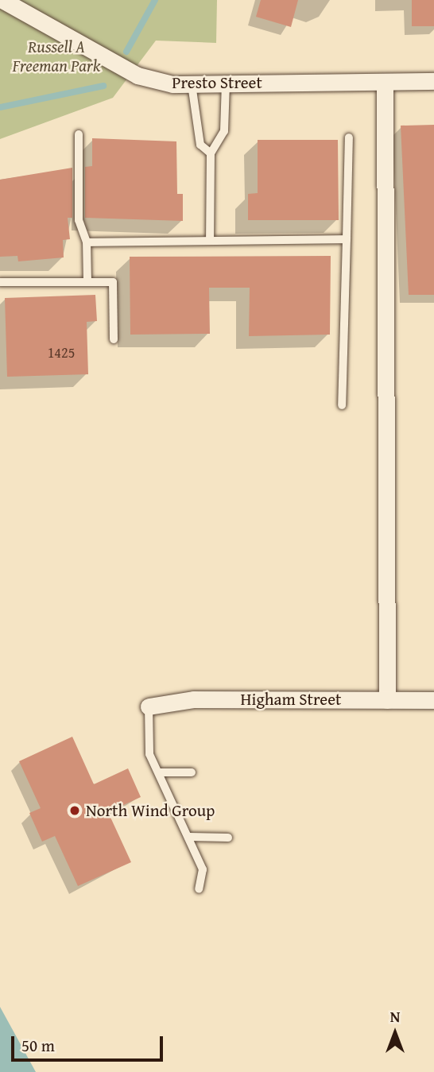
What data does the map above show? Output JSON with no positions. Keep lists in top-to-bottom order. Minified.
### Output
{"streets":{"street":["Presto Street","Higham Street"]},"parks":["Russell A Freeman Park"],"places":["North Wind Group"],"house_numbers":["1425"],"scale_bar":"50 m","north":"top"}
